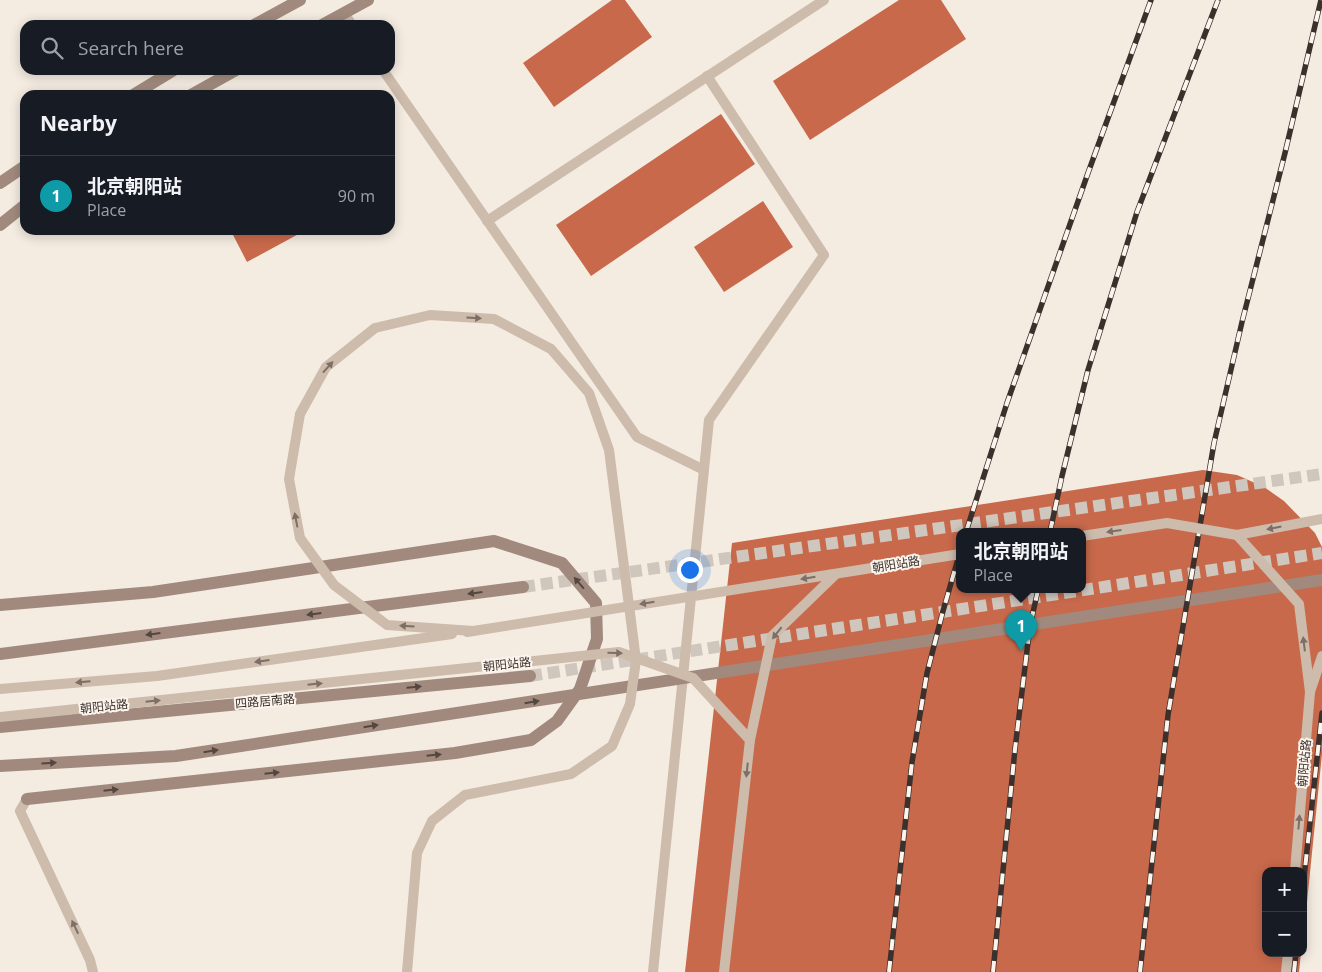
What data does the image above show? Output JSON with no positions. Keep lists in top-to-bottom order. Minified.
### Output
{"streets":{"street":["四路居南路"],"lane":["朝阳站路"]},"page":{"search":"Search here","heading":"Nearby","list":[{"mark":"1","name":"北京朝阳站","note":"Place","value":"90 m"}],"popup":["北京朝阳站","Place"],"pins":"1","map_buttons":["+","−"]}}
